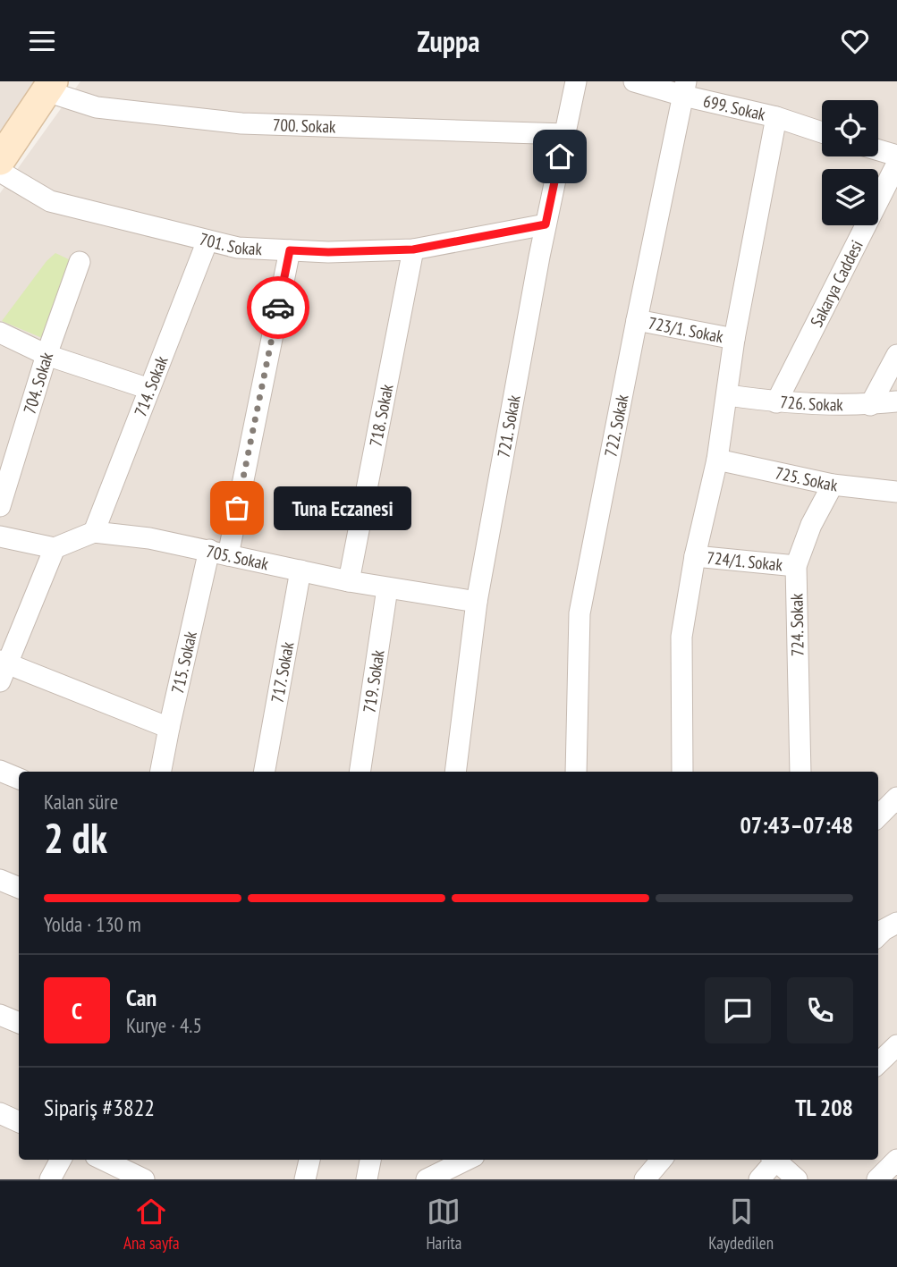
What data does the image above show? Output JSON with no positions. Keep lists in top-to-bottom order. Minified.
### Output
{"streets":{"street":["699. Sokak","700. Sokak","701. Sokak","Sakarya Caddesi","723/1. Sokak","704. Sokak","714. Sokak","726. Sokak","718. Sokak","721. Sokak","722. Sokak","725. Sokak","705. Sokak","724/1. Sokak","724. Sokak","715. Sokak","717. Sokak","719. Sokak"]},"crossings":[["699. Sokak","722. Sokak"],["700. Sokak","721. Sokak"],["701. Sokak","714. Sokak"],["701. Sokak","718. Sokak"],["701. Sokak","721. Sokak"],["701. Sokak","715. Sokak"],["Sakarya Caddesi","726. Sokak"],["723/1. Sokak","722. Sokak"],["714. Sokak","705. Sokak"],["718. Sokak","705. Sokak"],["721. Sokak","705. Sokak"],["725. Sokak","724. Sokak"],["705. Sokak","715. Sokak"],["705. Sokak","717. Sokak"],["705. Sokak","719. Sokak"],["724/1. Sokak","724. Sokak"]],"places":["Tuna Eczanesi"],"page":{"header":"Zuppa","bubble":"Tuna Eczanesi","heading":["2 dk","Kalan süre","07:43–07:48"],"panel":["Can","Kurye · 4.5","Sipariş #3822","TL 208"],"bar":"Yolda · 130 m","round":"C","tabs":["Ana sayfa","Harita","Kaydedilen"]}}
